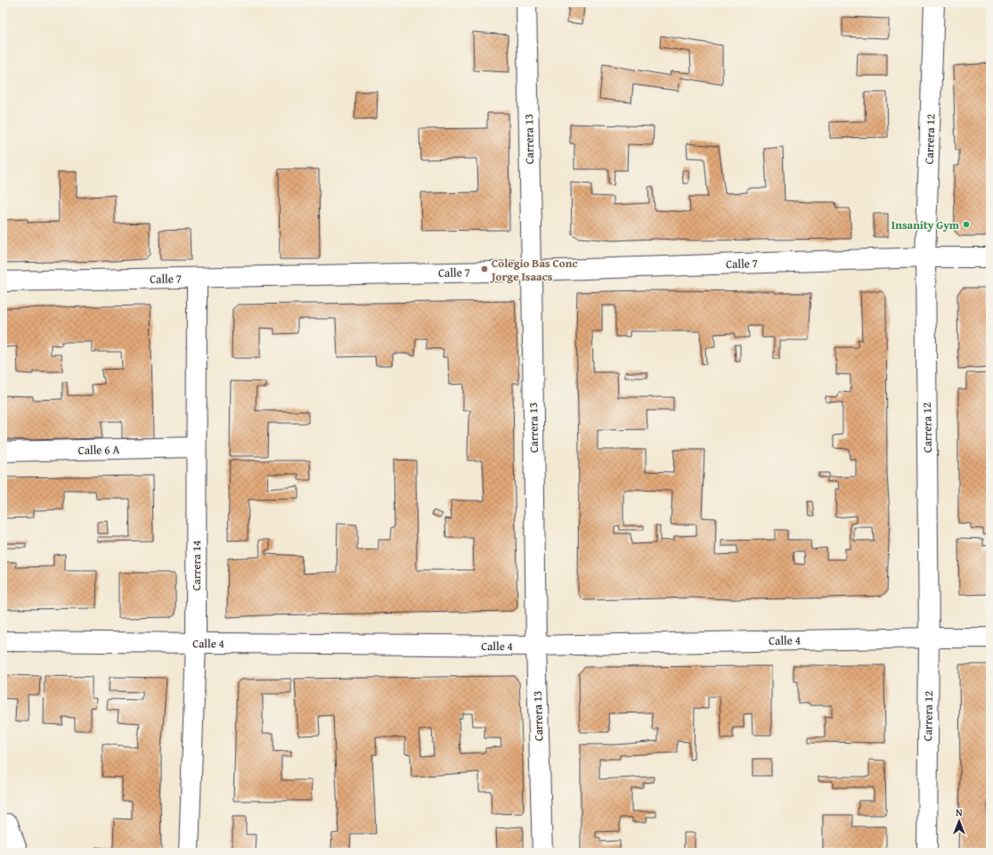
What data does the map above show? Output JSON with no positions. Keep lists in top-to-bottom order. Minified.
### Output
{"streets":{"street":["Carrera 13","Carrera 12","Calle 7","Calle 6 A","Carrera 14","Calle 4"]},"crossings":[["Carrera 13","Calle 7"],["Carrera 13","Calle 4"],["Carrera 12","Calle 7"],["Carrera 12","Calle 4"],["Calle 7","Carrera 14"],["Calle 6 A","Carrera 14"],["Carrera 14","Calle 4"]],"places":["Insanity Gym","Colegio Bas Conc Jorge Isaacs"],"north":"top"}
